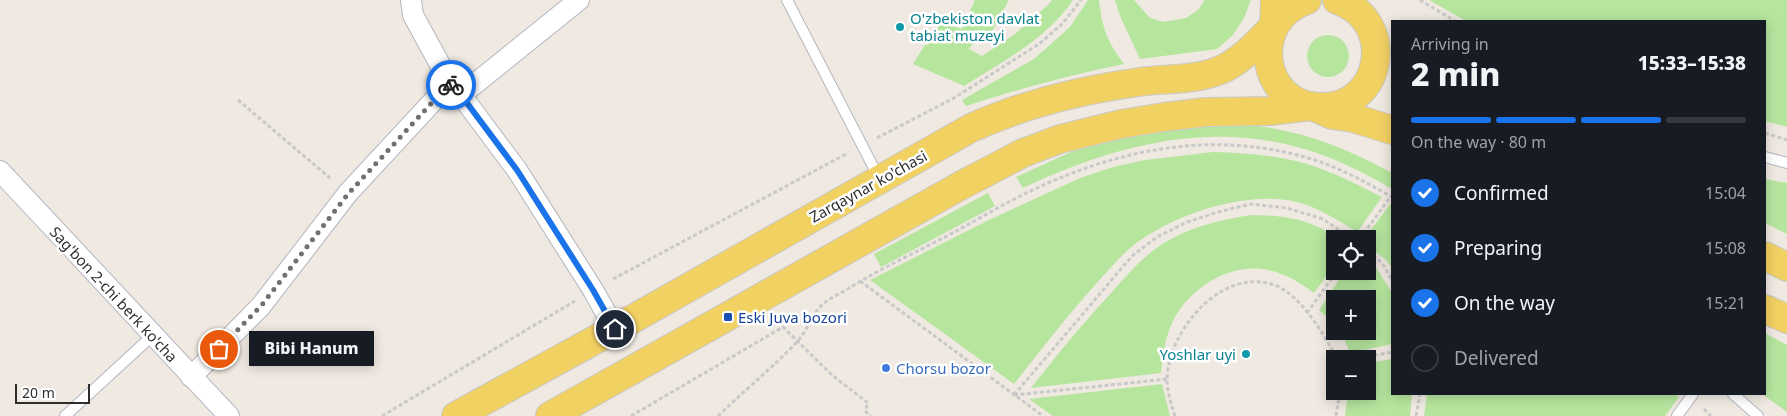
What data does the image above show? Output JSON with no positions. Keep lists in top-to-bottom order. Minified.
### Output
{"streets":{"main road":["Zarqaynar ko'chasi"],"street":["Sag'bon 2-chi berk ko'cha"]},"places":{"other":["O'zbekiston davlat tabiat muzeyi","Bibi Hanum","Yoshlar uyi","Chorsu bozor"],"transit":["Eski Juva bozori"]},"scale_bar":"20 m","page":{"heading":["2 min","Arriving in","15:33–15:38"],"bar":"On the way · 80 m","list":[["Confirmed","15:04"],["Preparing","15:08"],["On the way","15:21"],"Delivered"],"map_buttons":["+","−"],"bubble":"Bibi Hanum","scale":"20 m"}}
